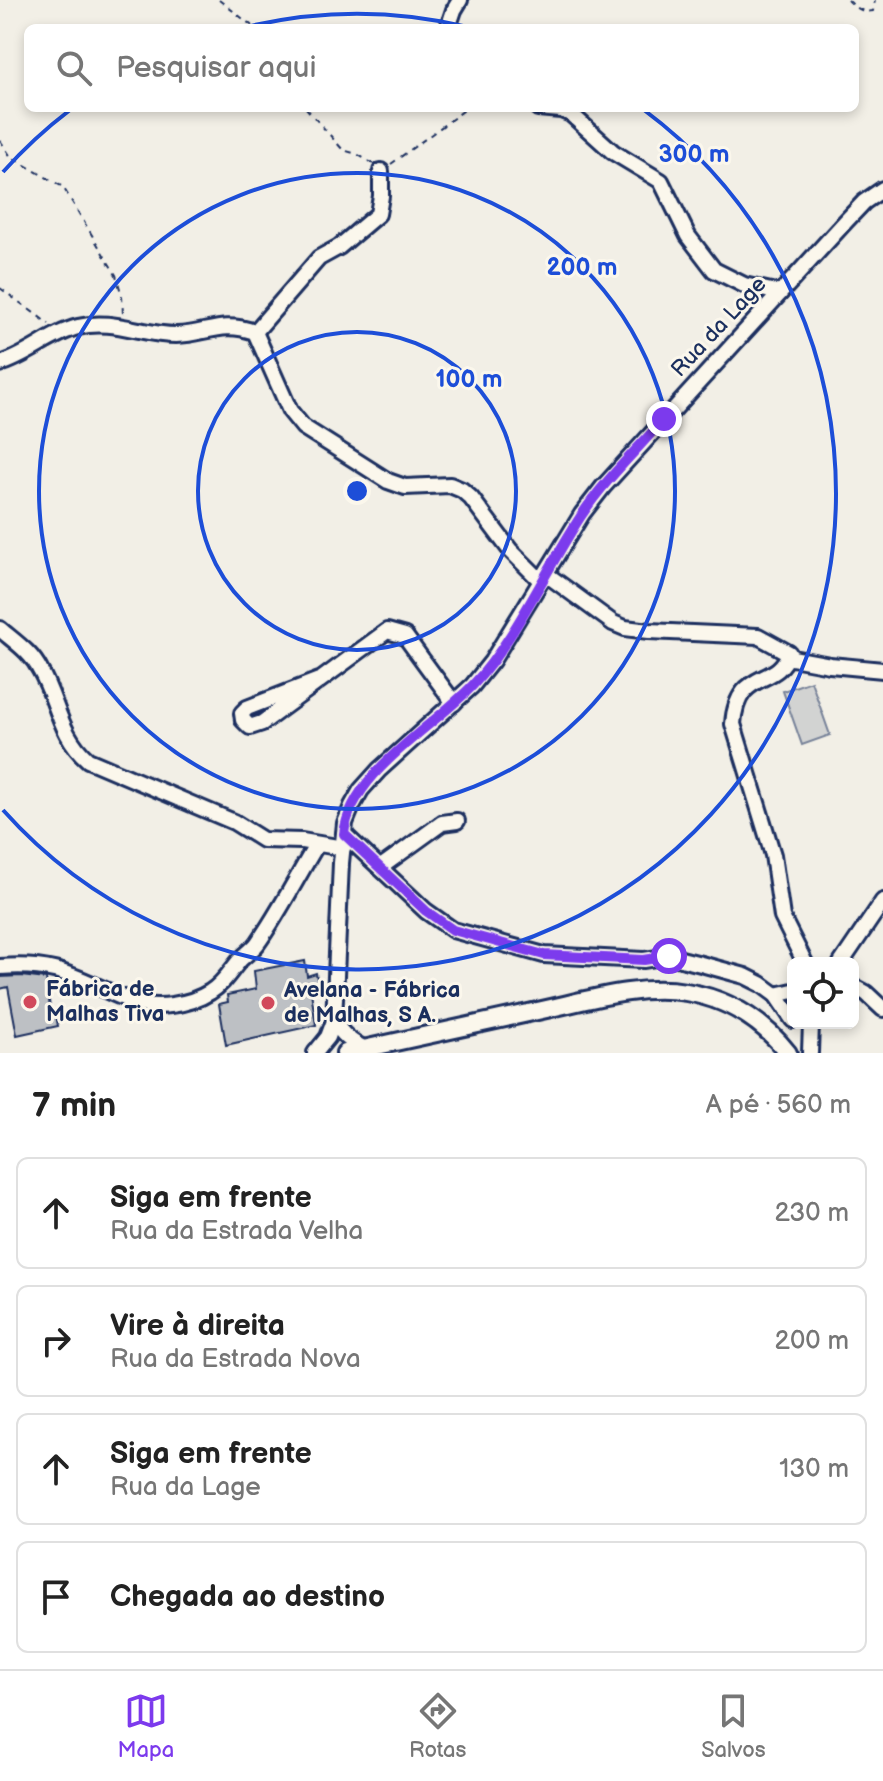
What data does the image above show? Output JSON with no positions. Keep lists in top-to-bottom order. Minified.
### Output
{"streets":{"street":["Rua da Lage"]},"places":["Fábrica de Malhas Tiva","Avelana - Fábrica de Malhas, S A."],"page":{"search":"Pesquisar aqui","heading":["7 min","A pé · 560 m"],"list":[["Siga em frente","Rua da Estrada Velha","230 m"],["Vire à direita","Rua da Estrada Nova","200 m"],["Siga em frente","Rua da Lage","130 m"],"Chegada ao destino"],"nav":["Mapa","Rotas","Salvos"]},"rings":["300 m","200 m","100 m"]}
